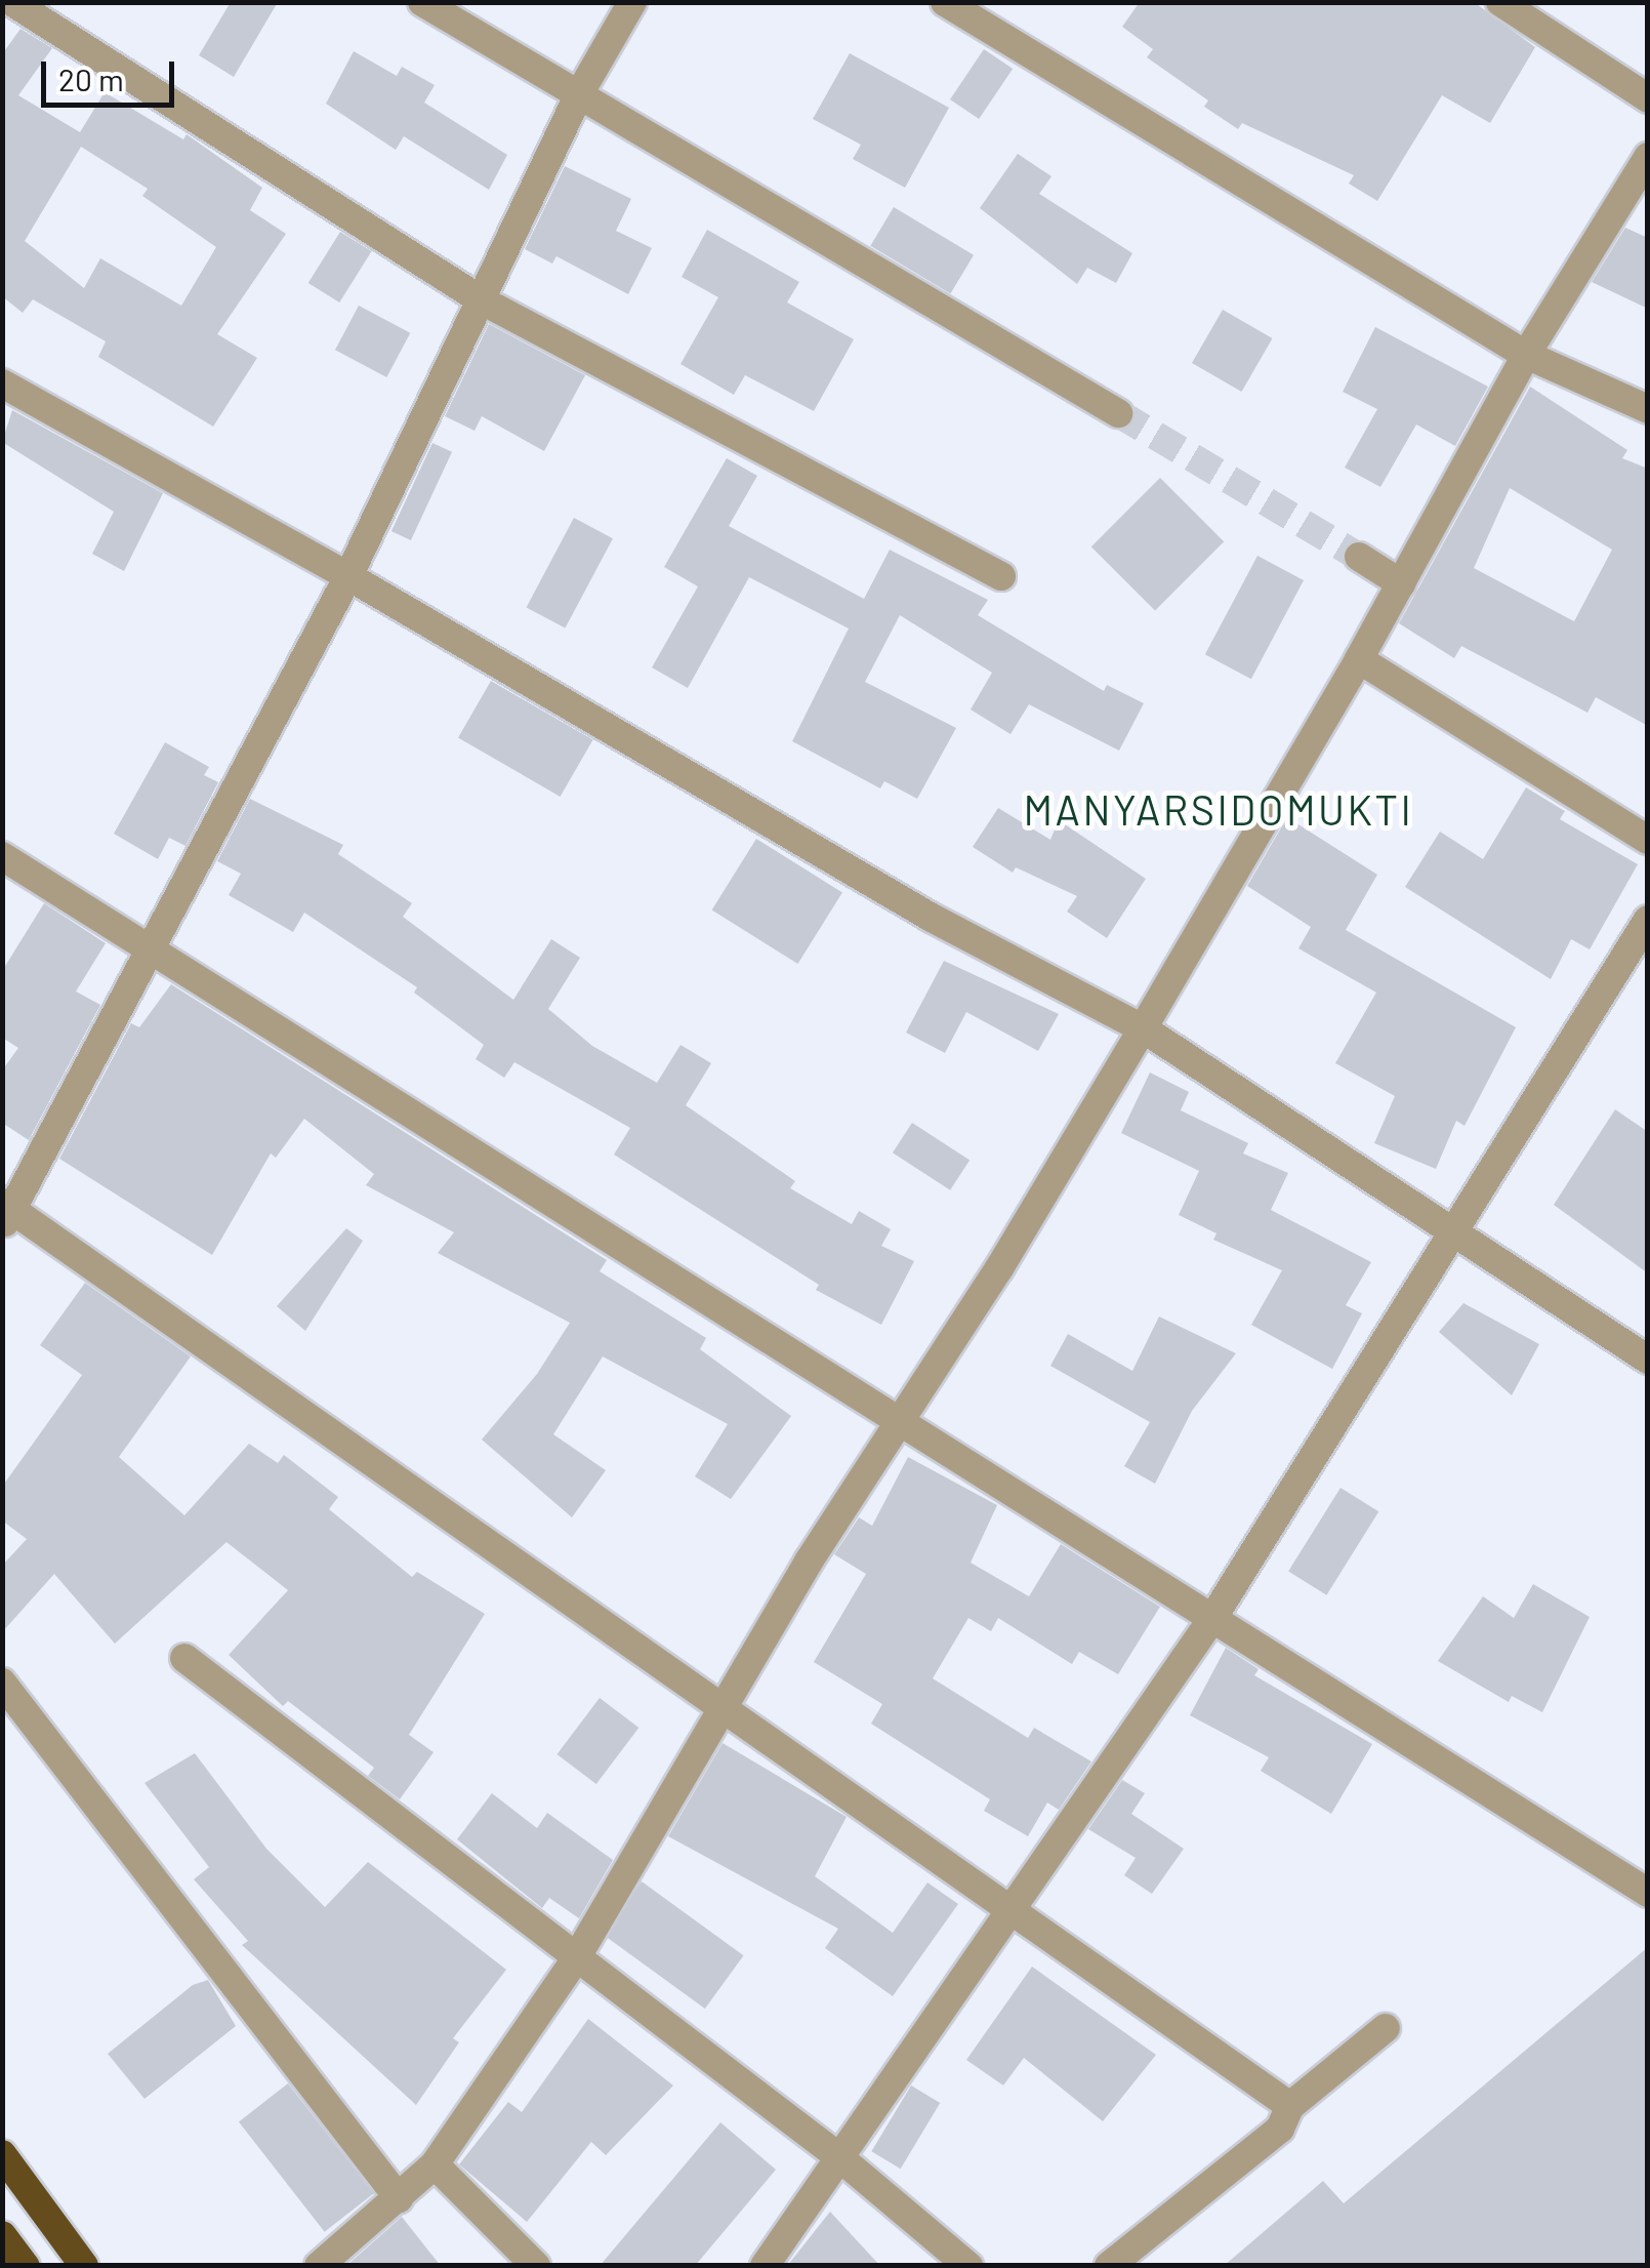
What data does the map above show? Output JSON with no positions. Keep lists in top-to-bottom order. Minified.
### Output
{"districts":["MANYARSIDOMUKTI"],"scale_bar":"20 m"}
